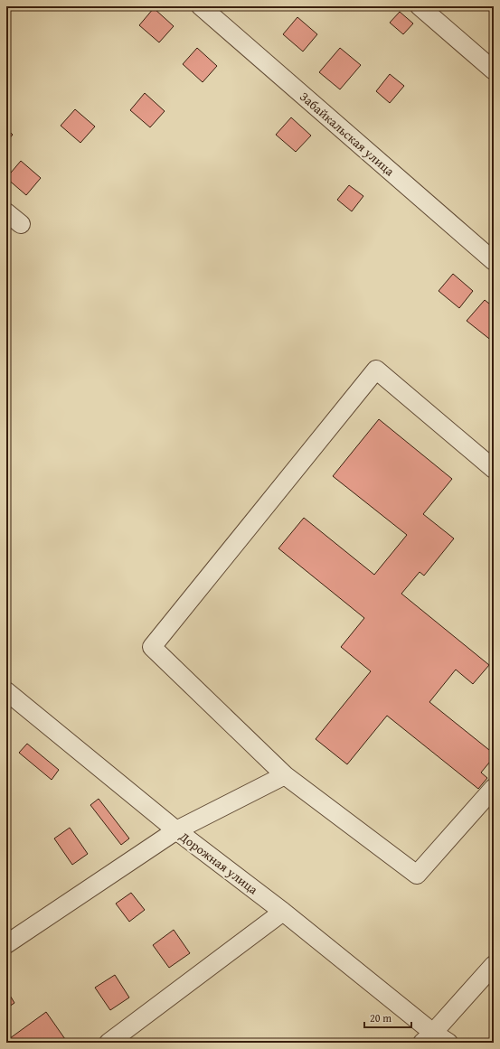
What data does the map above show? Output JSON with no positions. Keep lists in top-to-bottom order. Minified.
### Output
{"streets":{"street":["Забайкальская улица","Дорожная улица"]},"scale_bar":"20 m"}
